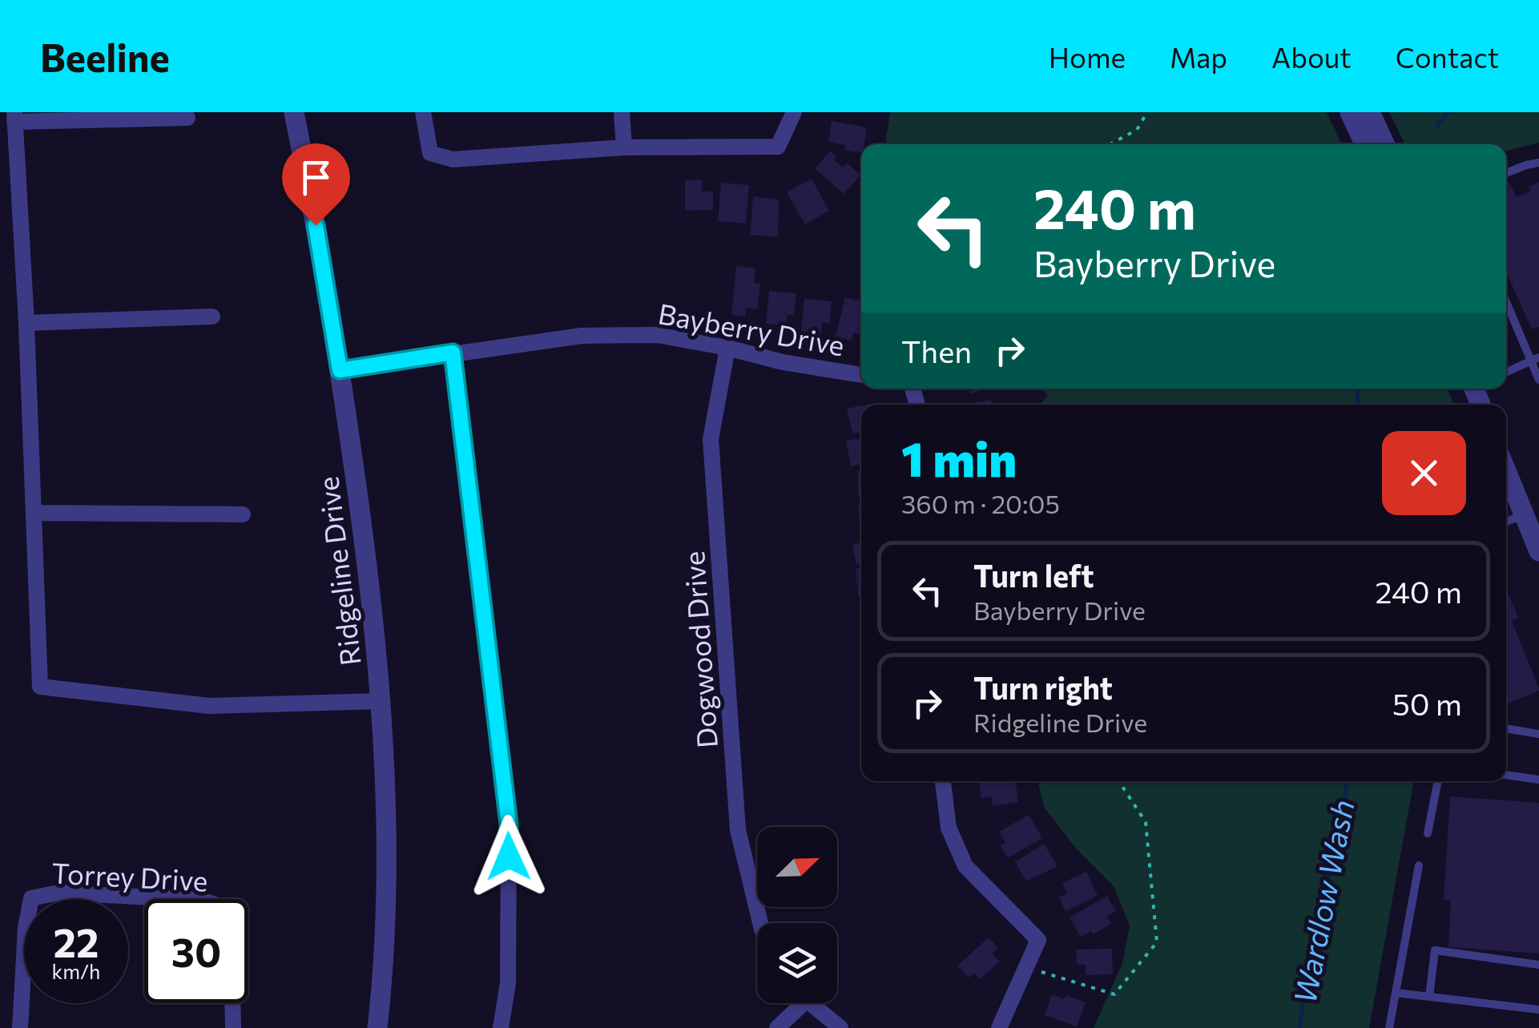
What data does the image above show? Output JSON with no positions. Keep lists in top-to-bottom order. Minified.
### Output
{"streets":{"street":["Bayberry Drive","Ridgeline Drive","Dogwood Drive","Torrey Drive"]},"crossings":[["Bayberry Drive","Ridgeline Drive"],["Bayberry Drive","Dogwood Drive"]],"water":["Wardlow Wash"],"north":"top right","page":{"header":"Beeline","nav":["Home","Map","About","Contact"],"turn":["240 m","Bayberry Drive"],"then":"Then","heading":["1 min","360 m · 20:05"],"list":[{"name":"Turn left","note":"Bayberry Drive","value":"240 m"},{"name":"Turn right","note":"Ridgeline Drive","value":"50 m"}],"speed":"22 km/h","limit":"30"}}
